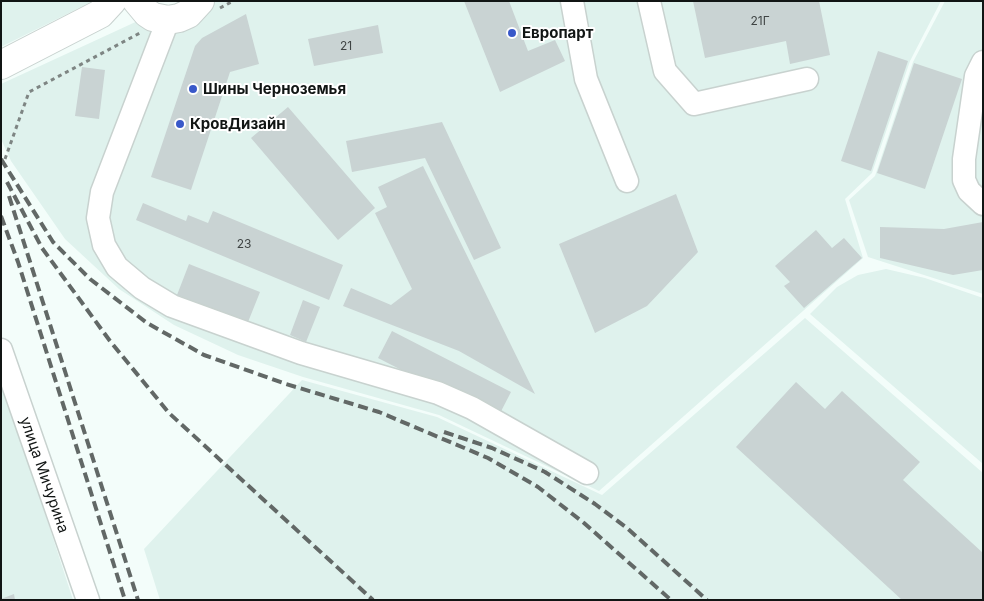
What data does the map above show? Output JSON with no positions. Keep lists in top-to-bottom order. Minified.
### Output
{"streets":{"street":["улица Мичурина"]},"places":["Европарт","Шины Черноземья","КровДизайн"],"house_numbers":["21Г","21","23"]}
